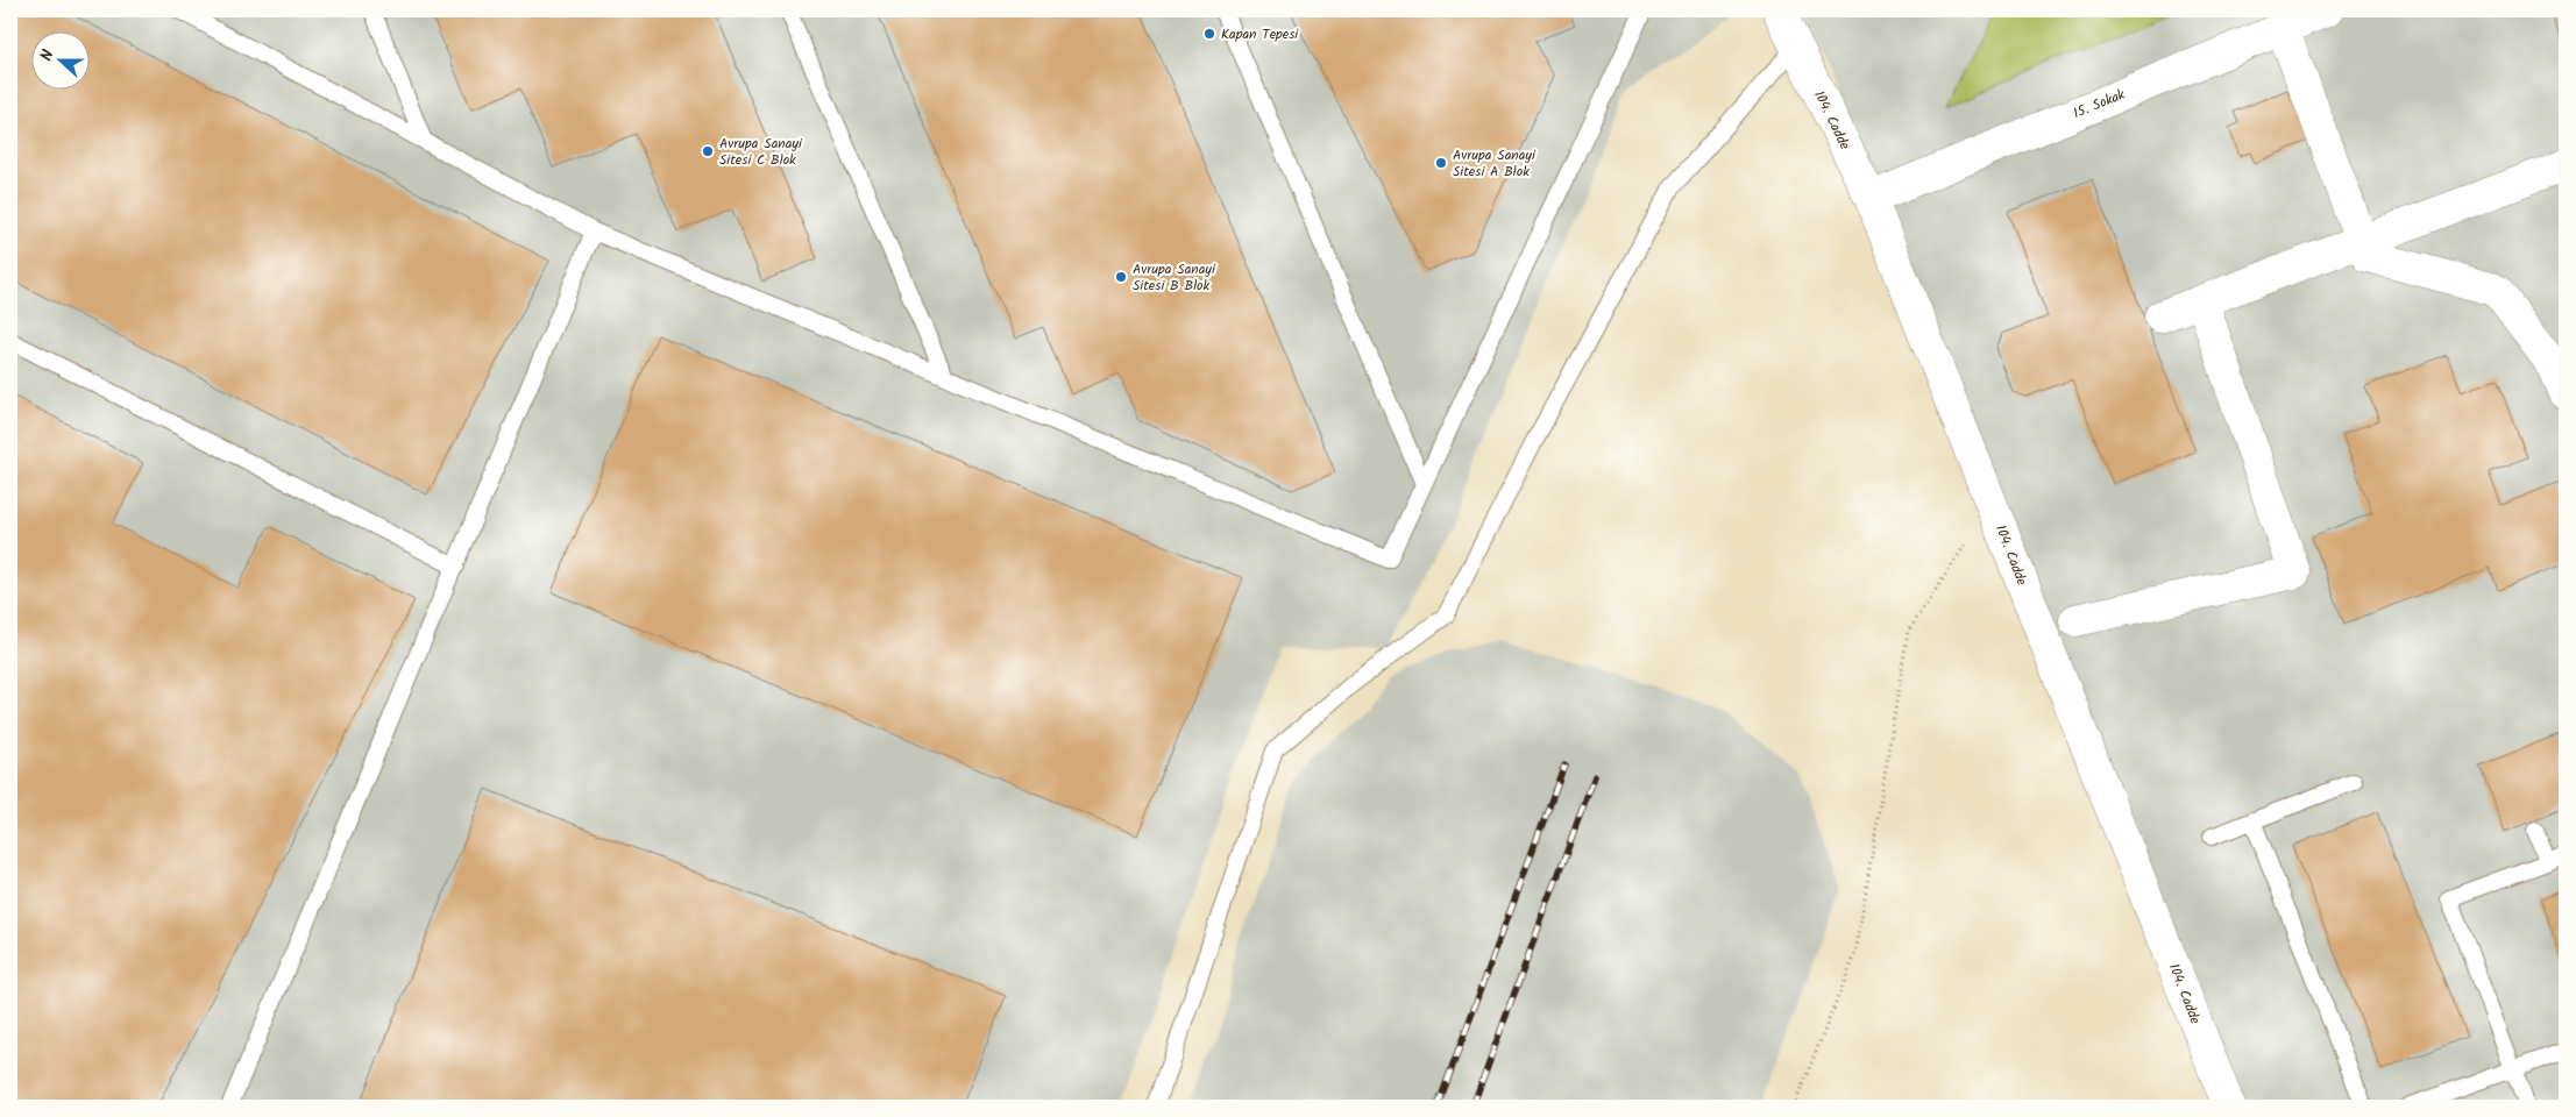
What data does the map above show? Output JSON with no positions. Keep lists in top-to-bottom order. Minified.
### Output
{"streets":{"street":["15. Sokak","104. Cadde"]},"crossings":[["15. Sokak","104. Cadde"]],"places":["Kapan Tepesi","Avrupa Sanayi Sitesi C Blok","Avrupa Sanayi Sitesi A Blok","Avrupa Sanayi Sitesi B Blok"],"north":"left"}
